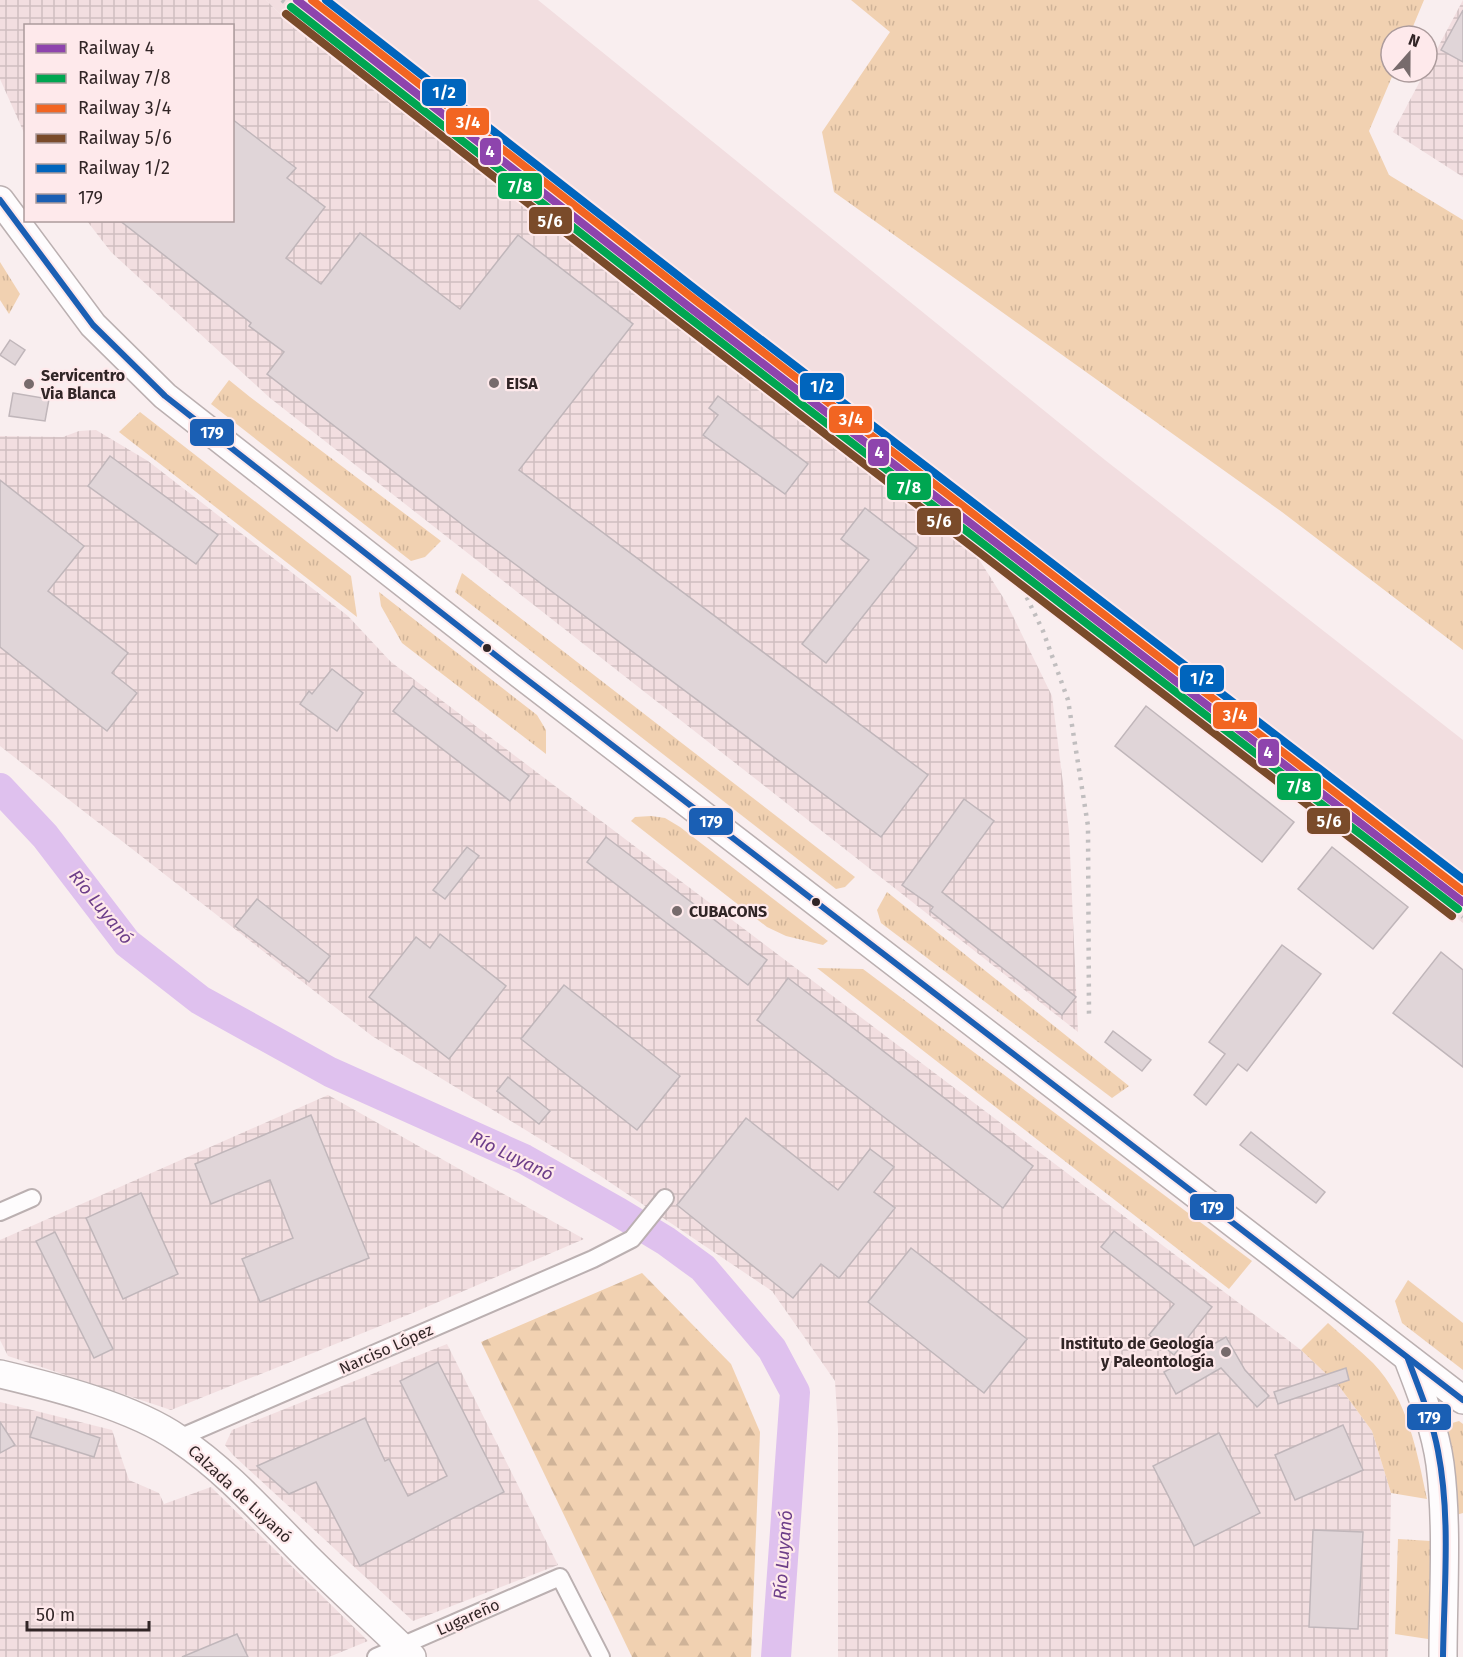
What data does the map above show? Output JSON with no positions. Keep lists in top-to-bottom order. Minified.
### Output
{"streets":{"main road":["Calzada de Luyanó"],"street":["Narciso López","Lugareño"]},"crossings":[["Narciso López","Calzada de Luyanó"],["Calzada de Luyanó","Lugareño"]],"water":["Río Luyanó"],"places":["EISA","Servicentro Via Blanca","CUBACONS","Instituto de Geología y Paleontología"],"lines":["rail line 4","rail line 3/4","rail line 1/2","rail line 7/8","rail line 5/6","transit line 179"],"legend":["Railway 4","Railway 7/8","Railway 3/4","Railway 5/6","Railway 1/2","179"],"scale_bar":"50 m","north":"top"}
